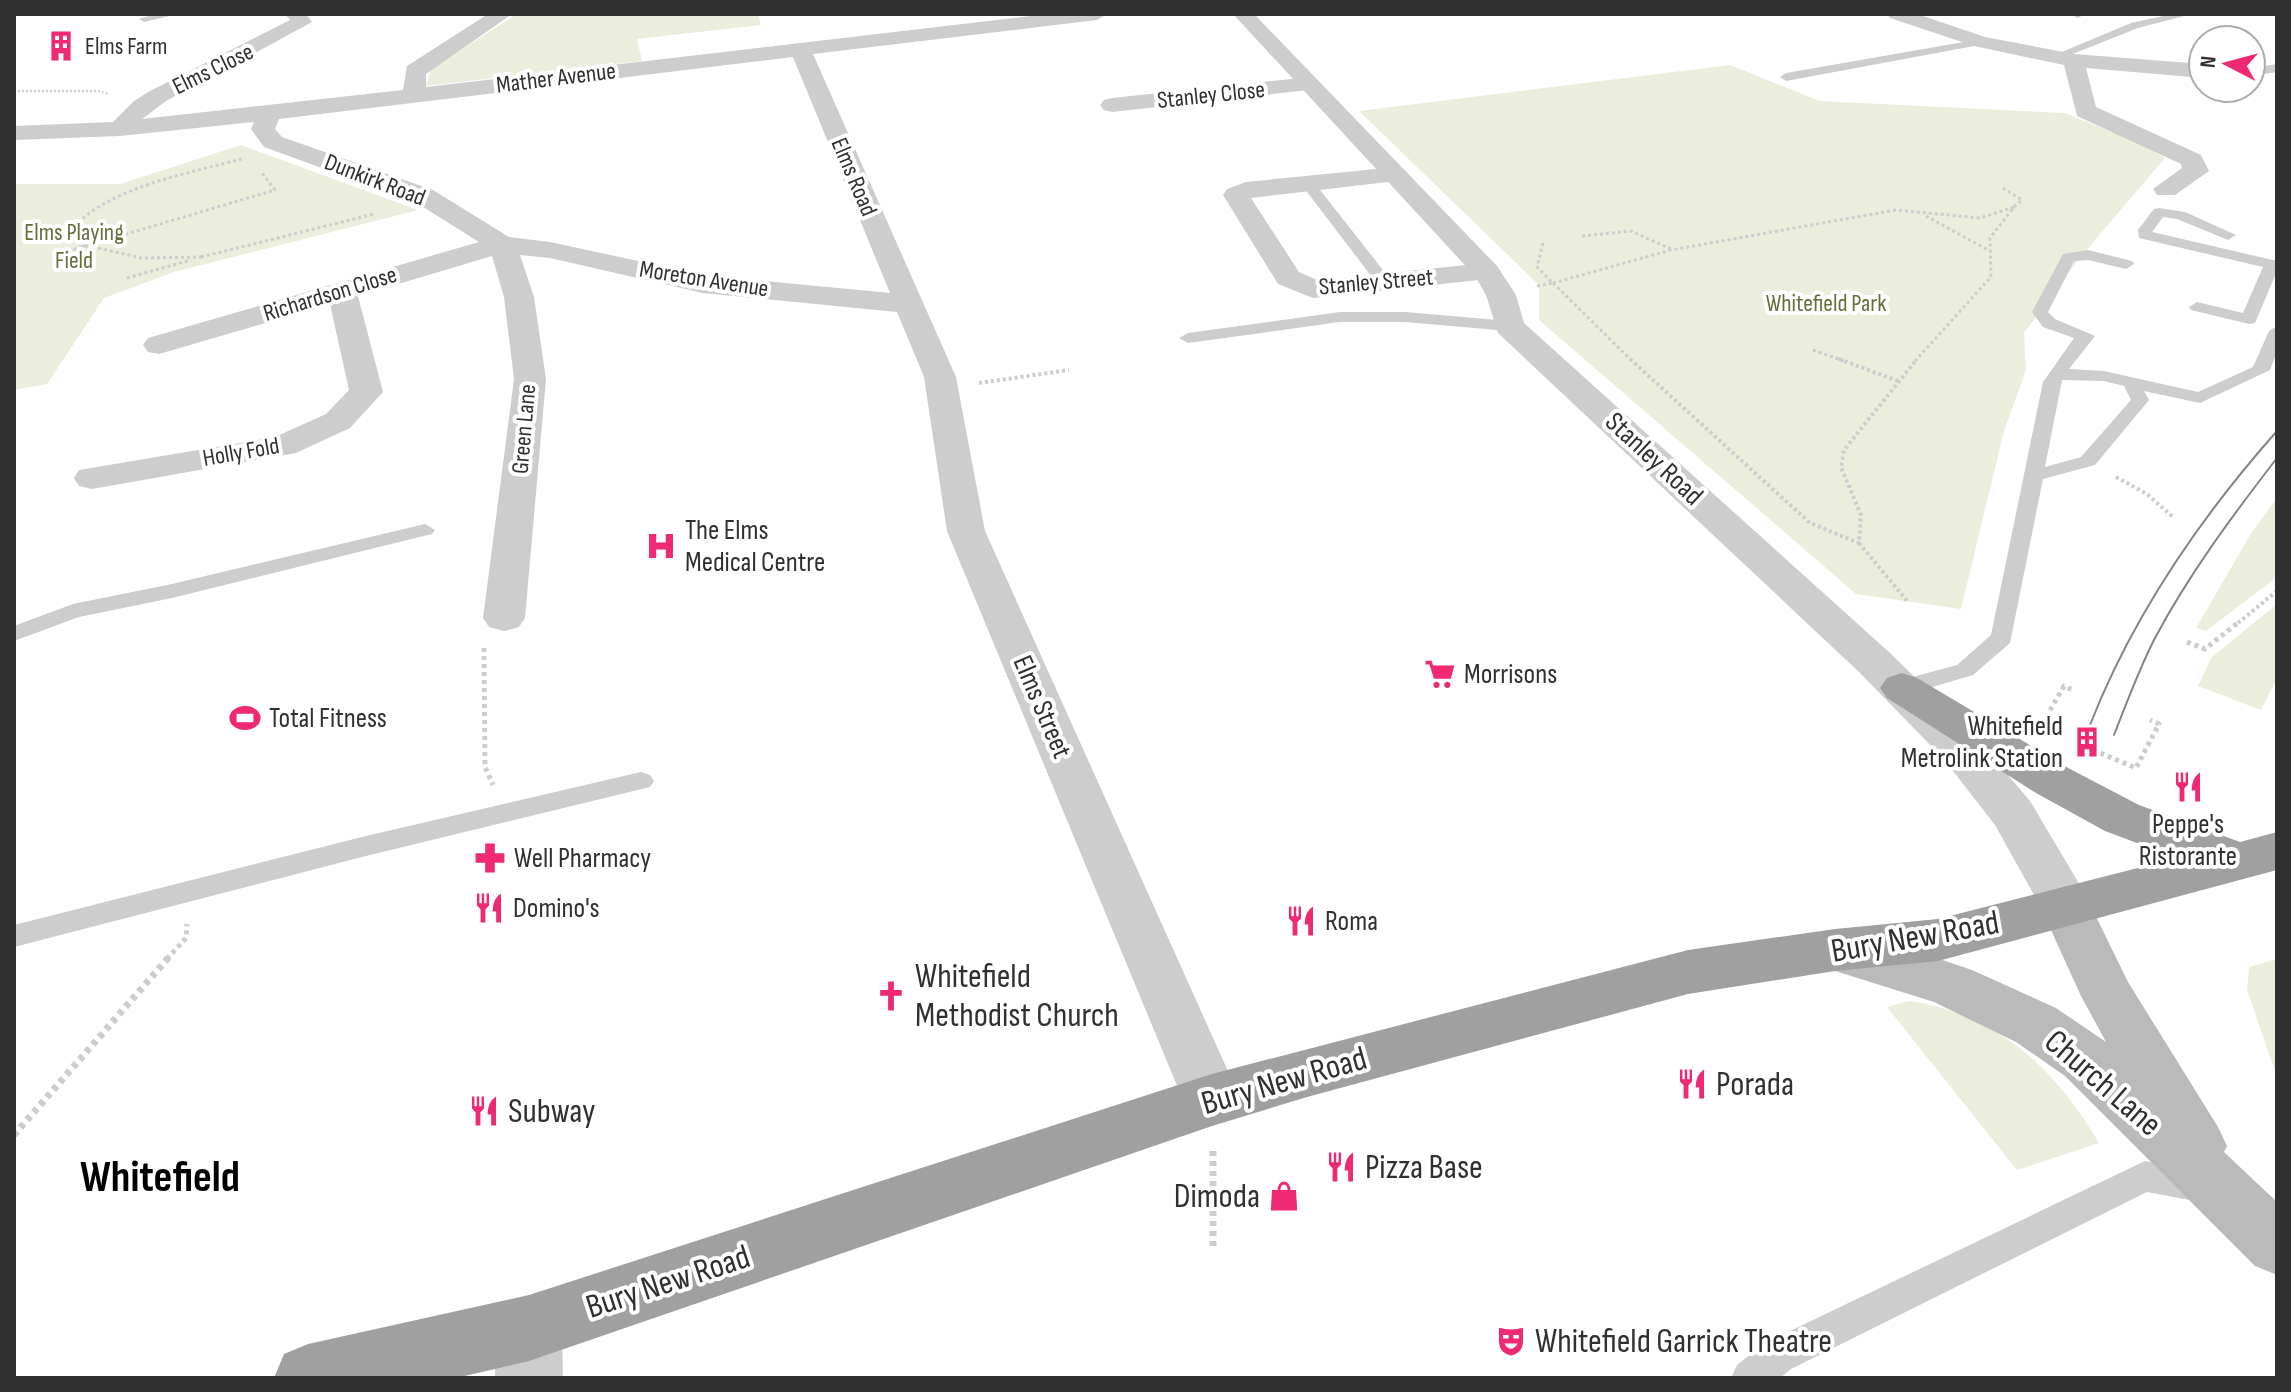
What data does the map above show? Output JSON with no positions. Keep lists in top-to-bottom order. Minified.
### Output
{"streets":{"highway":["Bury New Road"],"main road":["Church Lane"],"street":["Elms Close","Mather Avenue","Stanley Close","Elms Road","Dunkirk Road","Moreton Avenue","Stanley Street","Richardson Close","Green Lane","Holly Fold","Stanley Road","Elms Street"]},"crossings":[["Elms Close","Mather Avenue"],["Mather Avenue","Elms Road"],["Stanley Close","Stanley Road"],["Elms Road","Moreton Avenue"],["Elms Road","Elms Street"],["Dunkirk Road","Moreton Avenue"],["Dunkirk Road","Richardson Close"],["Dunkirk Road","Green Lane"],["Moreton Avenue","Richardson Close"],["Moreton Avenue","Green Lane"],["Moreton Avenue","Elms Street"],["Stanley Street","Stanley Road"],["Richardson Close","Green Lane"],["Richardson Close","Holly Fold"],["Stanley Road","Bury New Road"],["Stanley Road","Church Lane"],["Elms Street","Bury New Road"],["Bury New Road","Church Lane"]],"districts":["Whitefield"],"parks":["Elms Playing Field","Whitefield Park"],"places":{"building":["Elms Farm","Whitefield Metrolink Station"],"hospital":["The Elms Medical Centre"],"supermarket":["Morrisons"],"sports":["Total Fitness"],"restaurant":["Peppe's Ristorante","Domino's","Roma","Porada","Subway","Pizza Base"],"pharmacy":["Well Pharmacy"],"church":["Whitefield Methodist Church"],"shop":["Dimoda"],"theatre":["Whitefield Garrick Theatre"]},"north":"left"}
